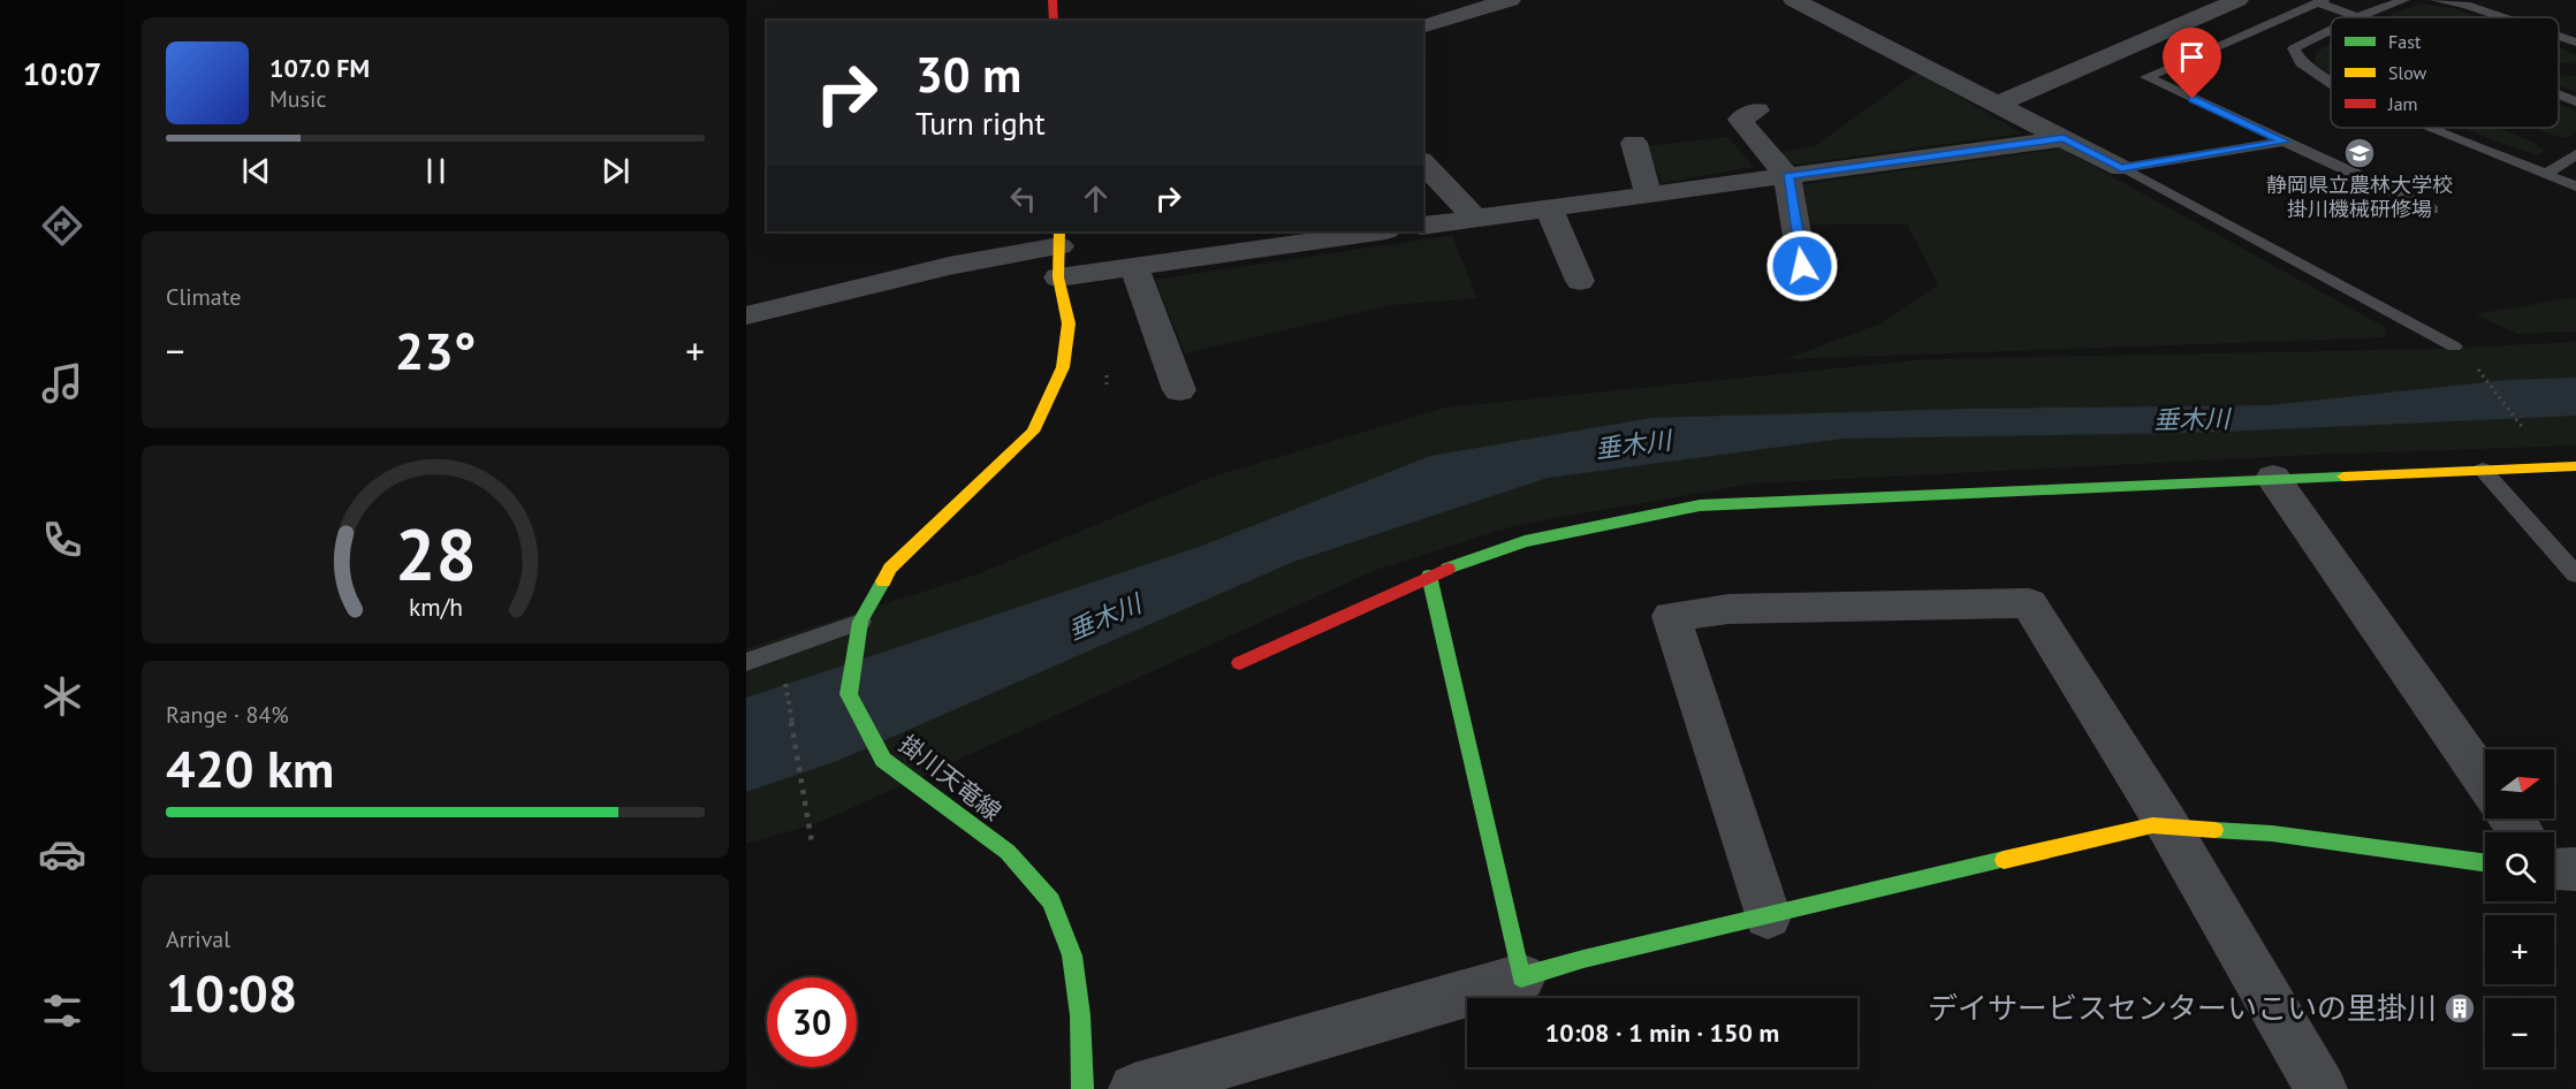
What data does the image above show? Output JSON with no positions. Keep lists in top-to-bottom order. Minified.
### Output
{"streets":{"street":["掛川天竜線"]},"water":["垂木川"],"places":{"school or university":["静岡県立農林大学校 掛川機械研修場"],"building":["デイサービスセンターいこいの里掛川"]},"legend":["Fast","Slow","Jam"],"north":"right","page":{"tabs":"10:07","turn":["30 m","Turn right"],"song":["107.0 FM","Music"],"tile":["Climate",["Range · 84%","420 km"],["Arrival","10:08"]],"heat":["−","23°","+"],"map_buttons":["+","−"],"limit":"30","trip":"10:08 · 1 min · 150 m","gauge":["28","km/h"]}}
